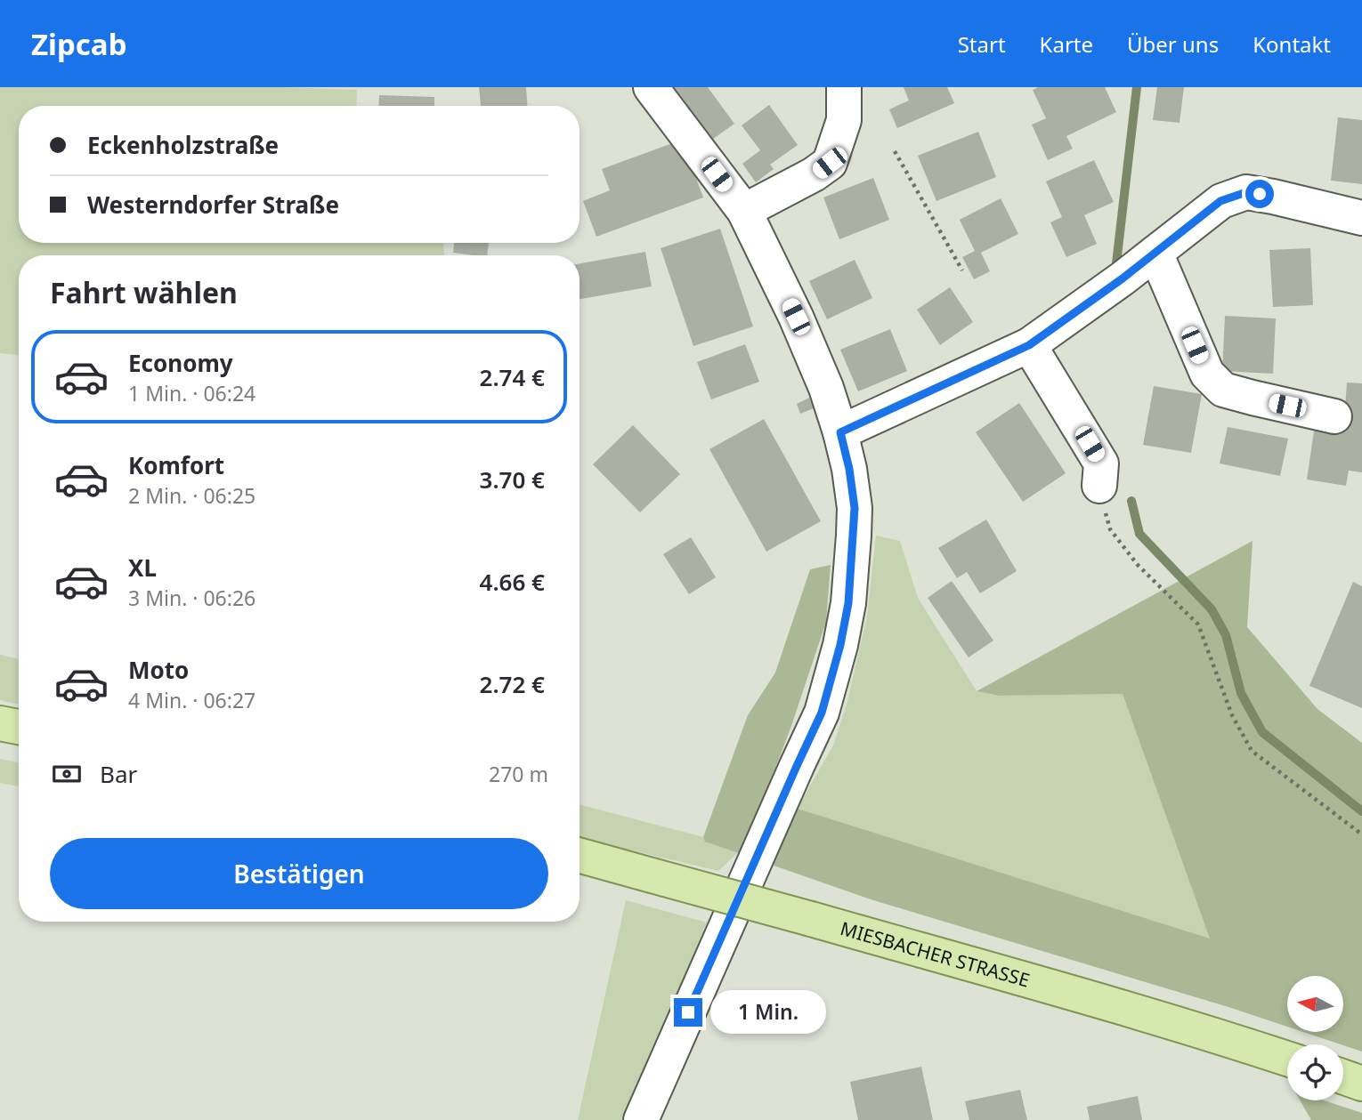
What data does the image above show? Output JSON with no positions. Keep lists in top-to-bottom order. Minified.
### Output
{"streets":{"main road":["MIESBACHER STRASSE"]},"north":"left","page":{"header":"Zipcab","nav":["Start","Karte","Über uns","Kontakt"],"banner":["Eckenholzstraße","Westerndorfer Straße"],"heading":"Fahrt wählen","list":[{"name":"Economy","note":"1 Min. · 06:24","value":"2.74 €"},{"name":"Komfort","note":"2 Min. · 06:25","value":"3.70 €"},{"name":"XL","note":"3 Min. · 06:26","value":"4.66 €"},{"name":"Moto","note":"4 Min. · 06:27","value":"2.72 €"}],"pay":["Bar","270 m"],"buttons":"Bestätigen","bubble":"1 Min."}}
